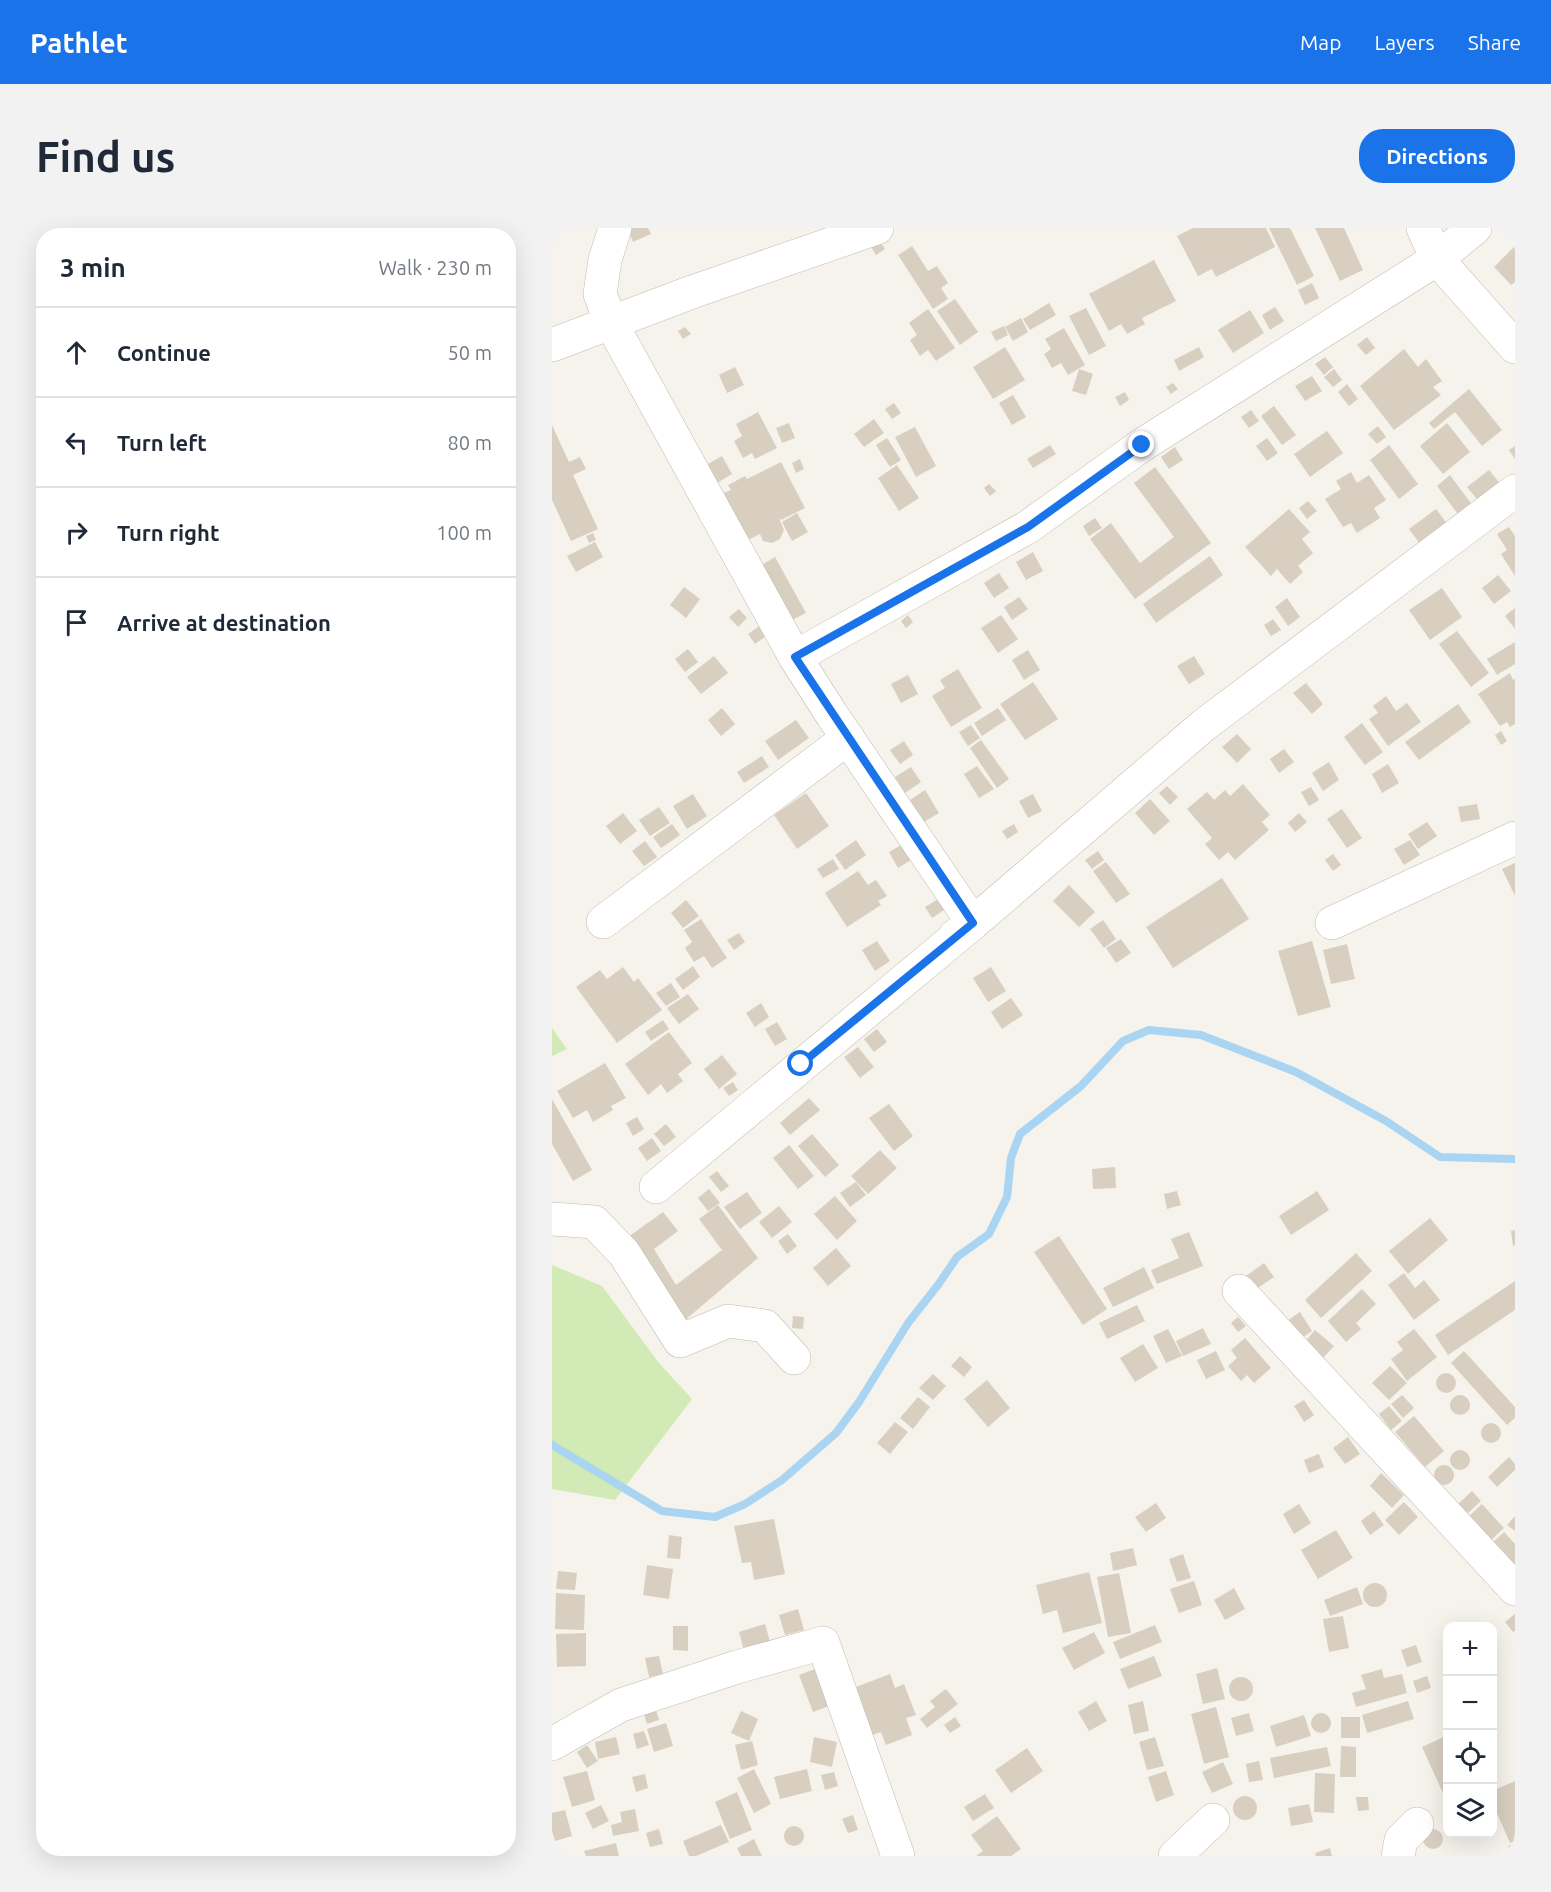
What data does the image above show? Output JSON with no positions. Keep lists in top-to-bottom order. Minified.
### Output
{"page":{"header":"Pathlet","nav":["Map","Layers","Share"],"buttons":"Directions","title":"Find us","heading":["3 min","Walk · 230 m"],"list":[["Continue","50 m"],["Turn left","80 m"],["Turn right","100 m"],"Arrive at destination"],"map_buttons":["+","−"]}}
